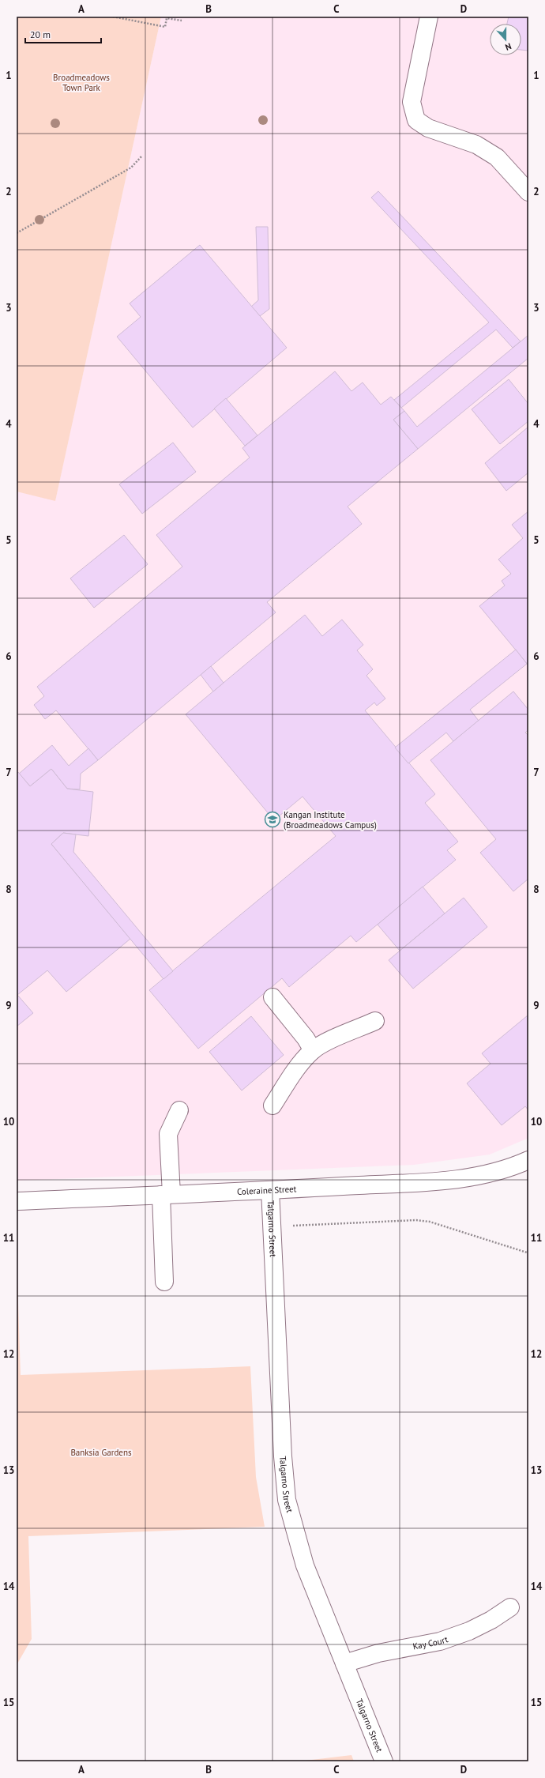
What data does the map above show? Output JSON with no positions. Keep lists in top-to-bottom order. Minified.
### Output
{"streets":{"street":["Coleraine Street","Talgarno Street","Kay Court"]},"crossings":[["Coleraine Street","Talgarno Street"],["Talgarno Street","Kay Court"]],"parks":["Broadmeadows Town Park","Banksia Gardens"],"places":{"school or university":["Kangan Institute (Broadmeadows Campus)"]},"scale_bar":"20 m","north":"bottom","grid":{"columns":["A","B","C","D"],"rows":["1","2","3","4","5","6","7","8","9","10","11","12","13","14","15"]}}
